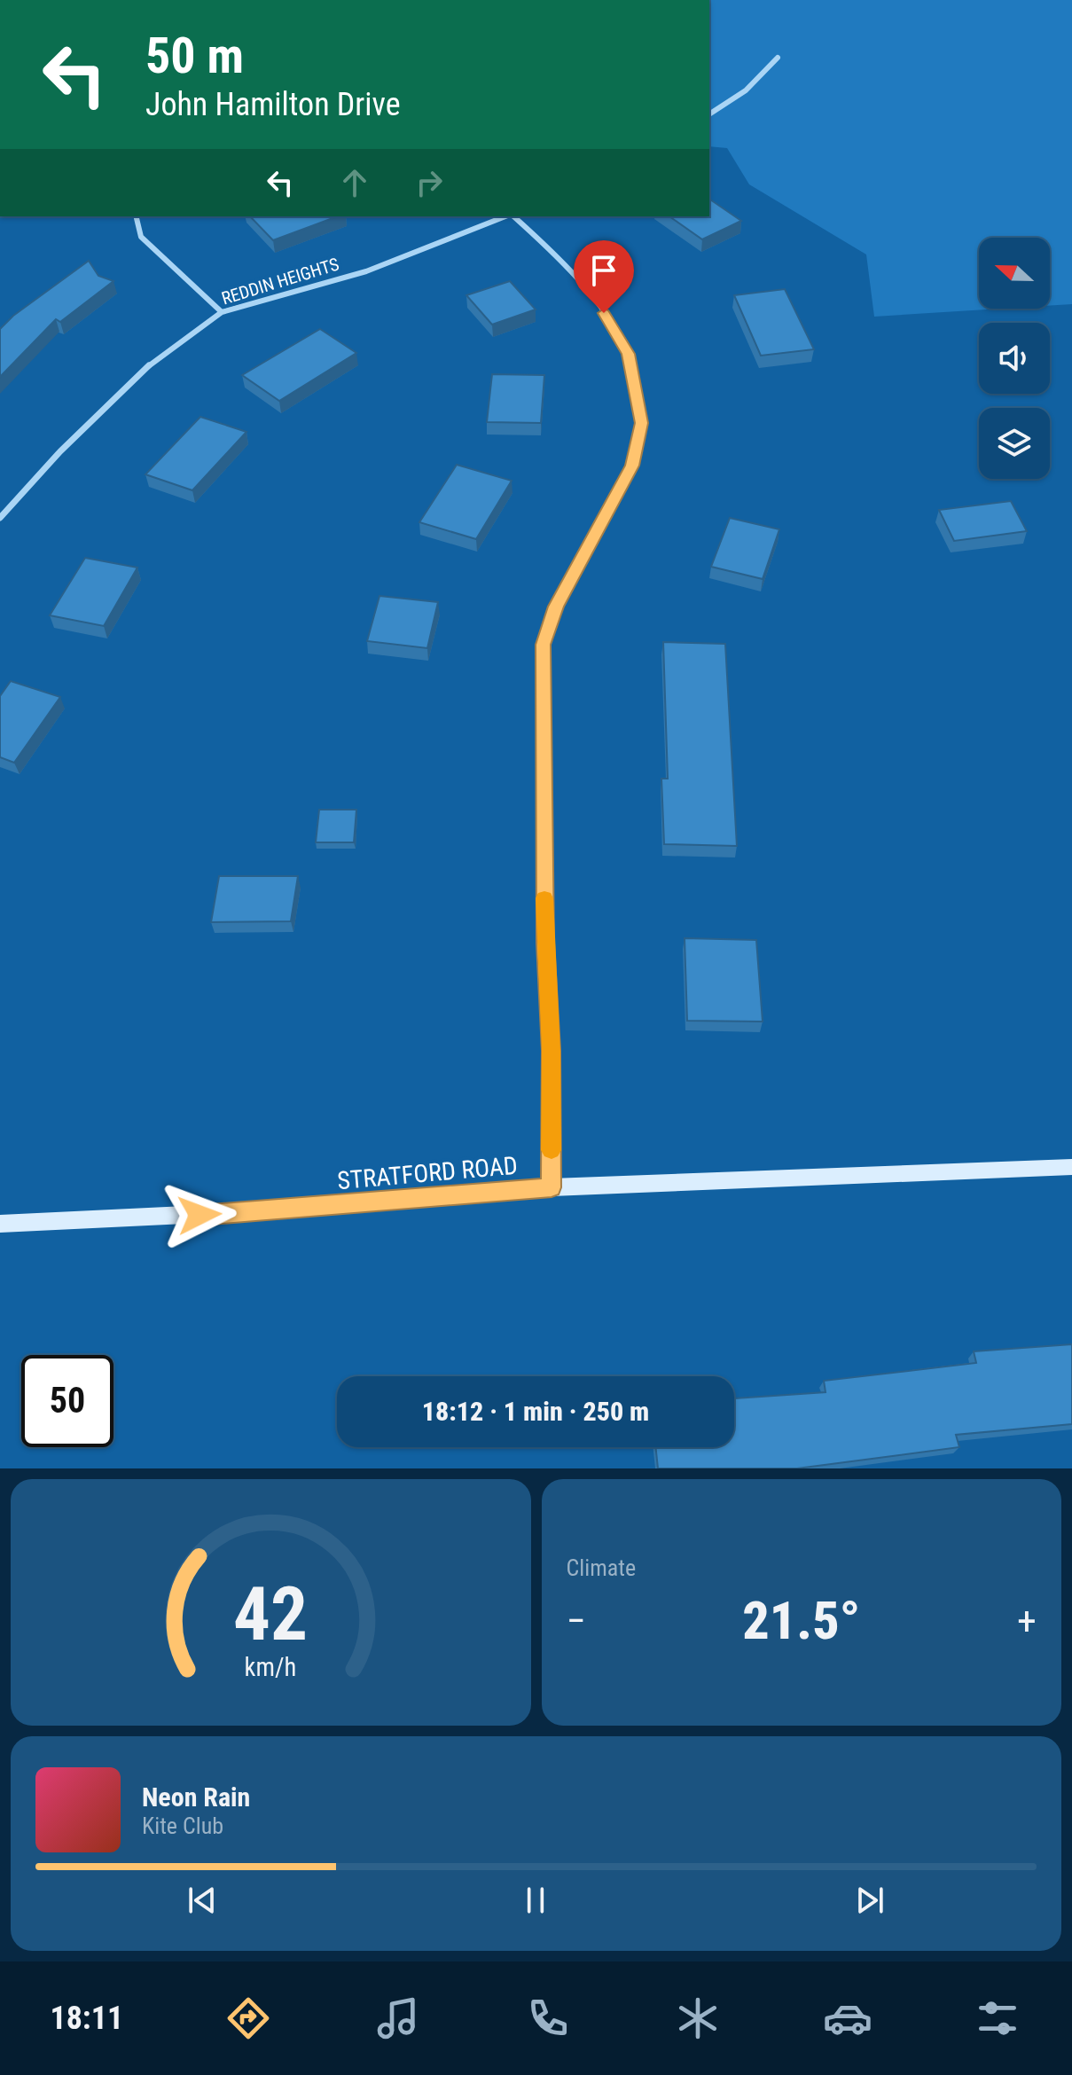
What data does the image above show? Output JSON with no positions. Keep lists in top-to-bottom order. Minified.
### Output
{"streets":{"main road":["STRATFORD ROAD"],"street":["REDDIN HEIGHTS"]},"north":"left","page":{"turn":["50 m","John Hamilton Drive"],"limit":"50","trip":"18:12 · 1 min · 250 m","tile":"Climate","heat":["−","21.5°","+"],"song":["Neon Rain","Kite Club"],"tabs":"18:11","gauge":["42","km/h"]}}
